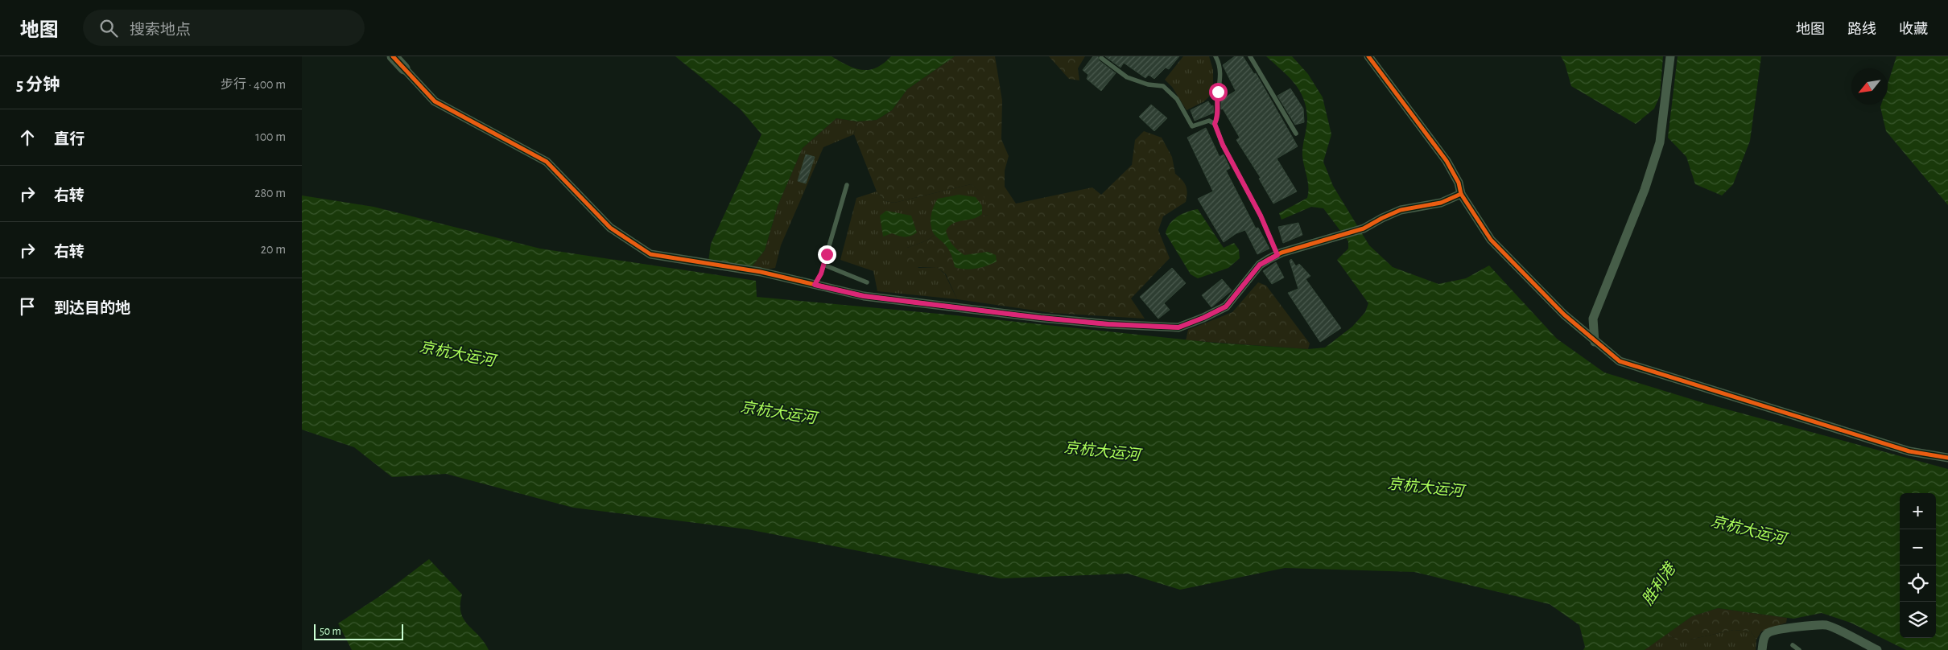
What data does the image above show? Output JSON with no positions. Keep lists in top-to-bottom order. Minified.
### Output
{"water":["京杭大运河","胜利港"],"scale_bar":"50 m","north":"bottom left","page":{"header":"地图","search":"搜索地点","nav":["地图","路线","收藏"],"heading":["5 分钟","步行 · 400 m"],"list":[["直行","100 m"],["右转","280 m"],["右转","20 m"],"到达目的地"],"map_buttons":["+","−"],"scale":"50 m"}}
